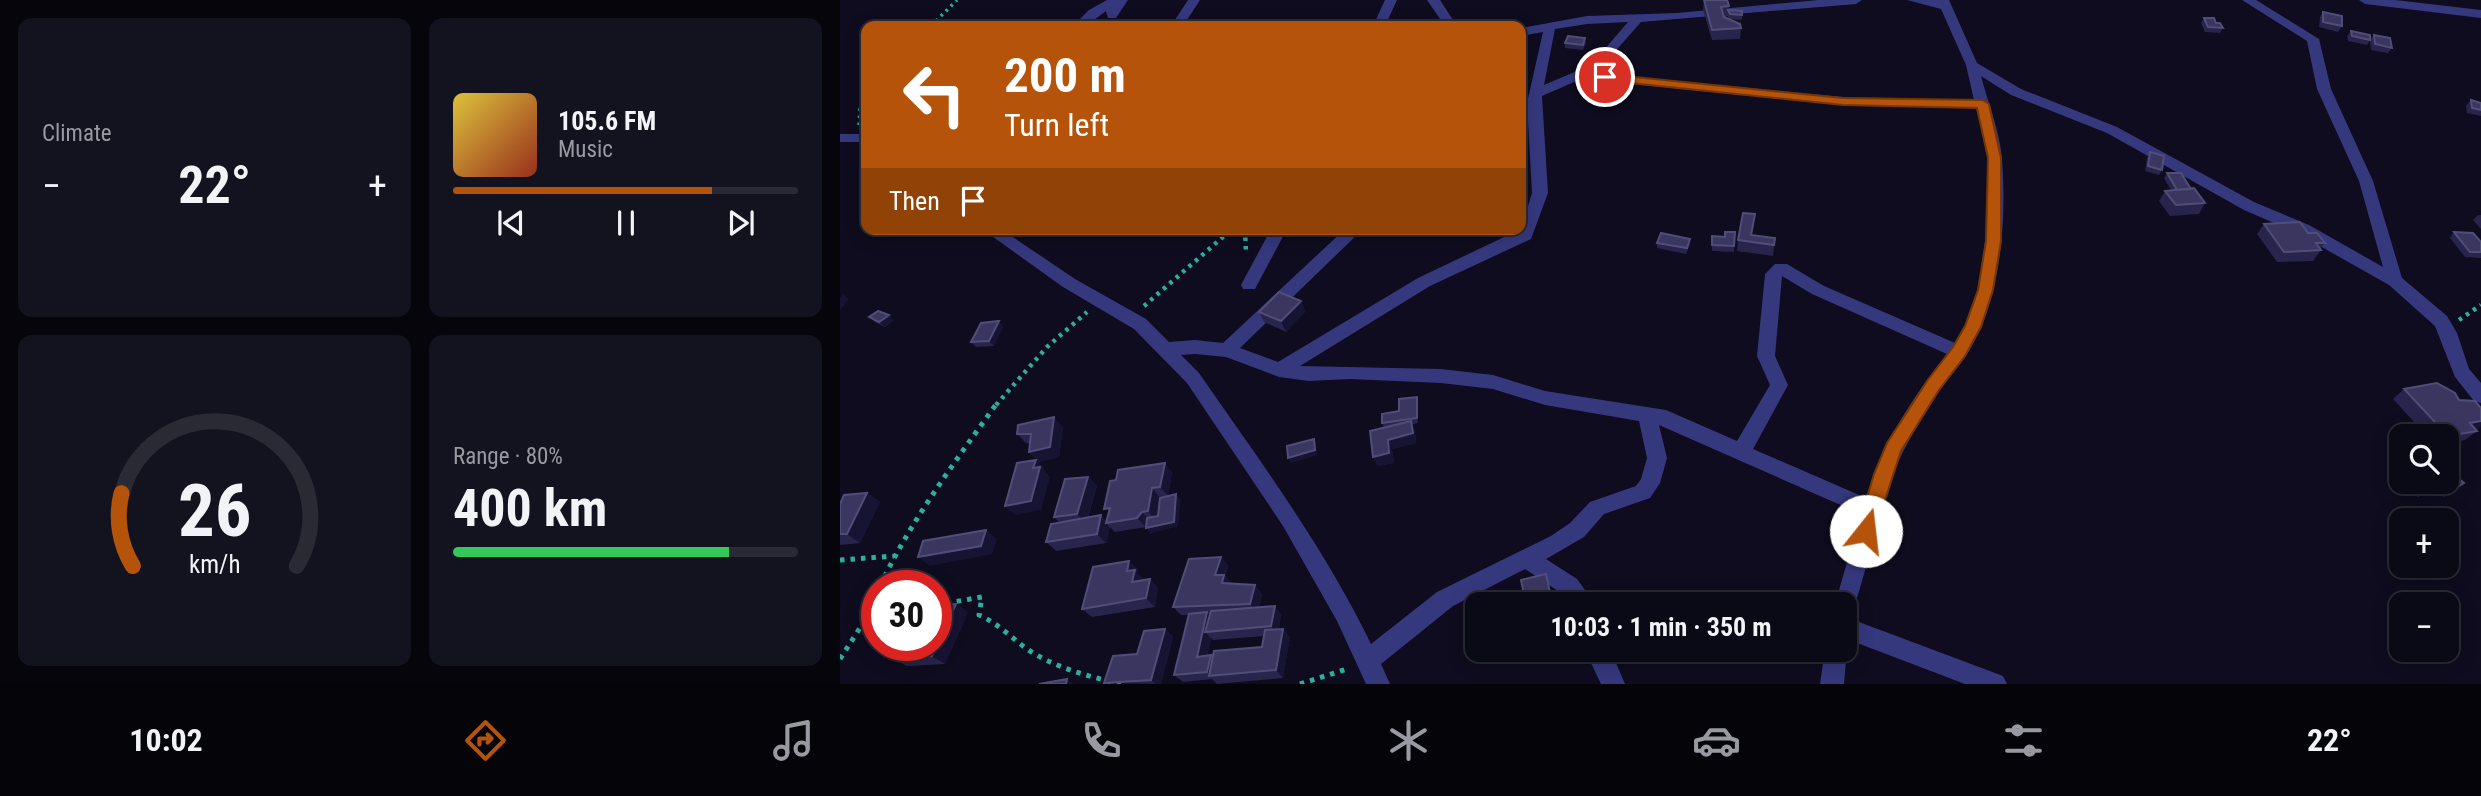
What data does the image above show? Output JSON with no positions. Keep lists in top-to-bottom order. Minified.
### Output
{"page":{"tile":["Climate",["Range · 80%","400 km"]],"turn":["200 m","Turn left"],"song":["105.6 FM","Music"],"heat":["−","22°","+"],"then":"Then","map_buttons":["+","−"],"limit":"30","trip":"10:03 · 1 min · 350 m","tabs":["10:02","22°"],"gauge":["26","km/h"]}}
